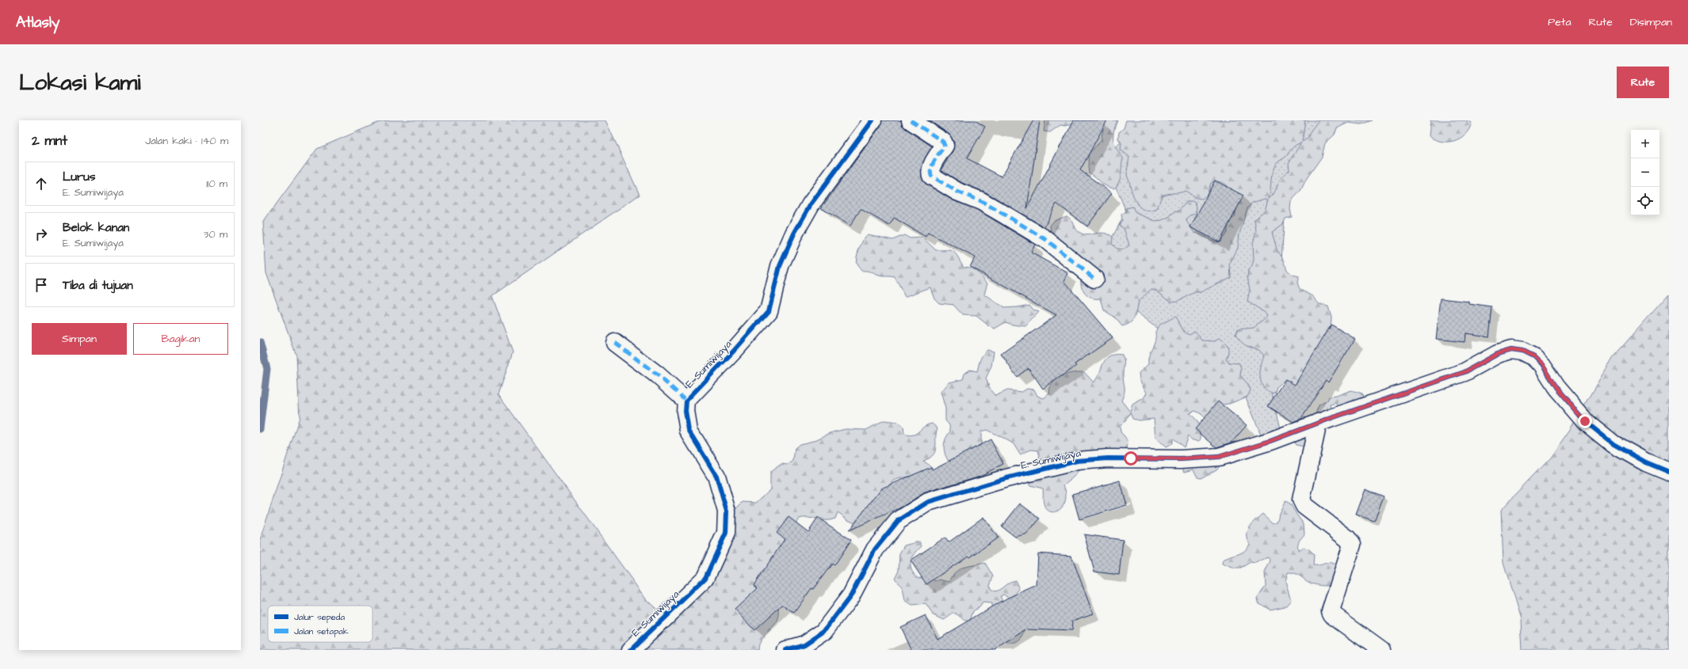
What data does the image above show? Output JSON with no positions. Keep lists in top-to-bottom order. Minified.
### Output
{"streets":{"street":["E. Sumiwijaya"]},"legend":["Jalur sepeda","Jalan setapak"],"page":{"header":"Atlasly","nav":["Peta","Rute","Disimpan"],"buttons":["Rute",["Simpan","Bagikan"]],"title":"Lokasi kami","heading":["2 mnt","Jalan kaki · 140 m"],"map_buttons":["+","−"],"list":[["Lurus","E. Sumiwijaya","110 m"],["Belok kanan","E. Sumiwijaya","30 m"],"Tiba di tujuan"]}}
